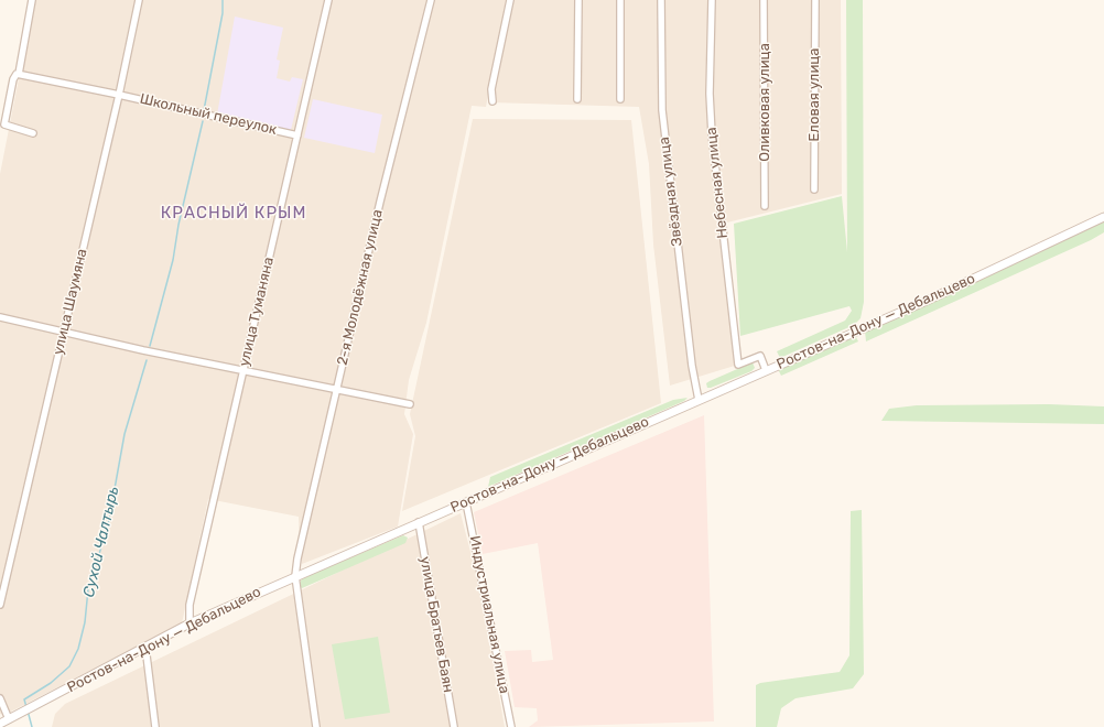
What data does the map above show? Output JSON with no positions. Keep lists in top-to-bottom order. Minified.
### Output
{"streets":{"street":["Еловая улица","Оливковая улица","Школьный переулок","Небесная улица","Звёздная улица","2-я Молодёжная улица","улица Шаумяна","улица Туманяна","Ростов-на-Дону — Дебальцево","Индустриальная улица","улица Братьев Баян"]},"crossings":[["Школьный переулок","улица Шаумяна"],["Школьный переулок","улица Туманяна"],["Небесная улица","Ростов-на-Дону — Дебальцево"],["Звёздная улица","Ростов-на-Дону — Дебальцево"],["2-я Молодёжная улица","Ростов-на-Дону — Дебальцево"],["улица Туманяна","Ростов-на-Дону — Дебальцево"],["Ростов-на-Дону — Дебальцево","Индустриальная улица"],["Ростов-на-Дону — Дебальцево","улица Братьев Баян"]],"districts":["КРАСНЫЙ КРЫМ"],"water":["Сухой Чалтырь"]}
